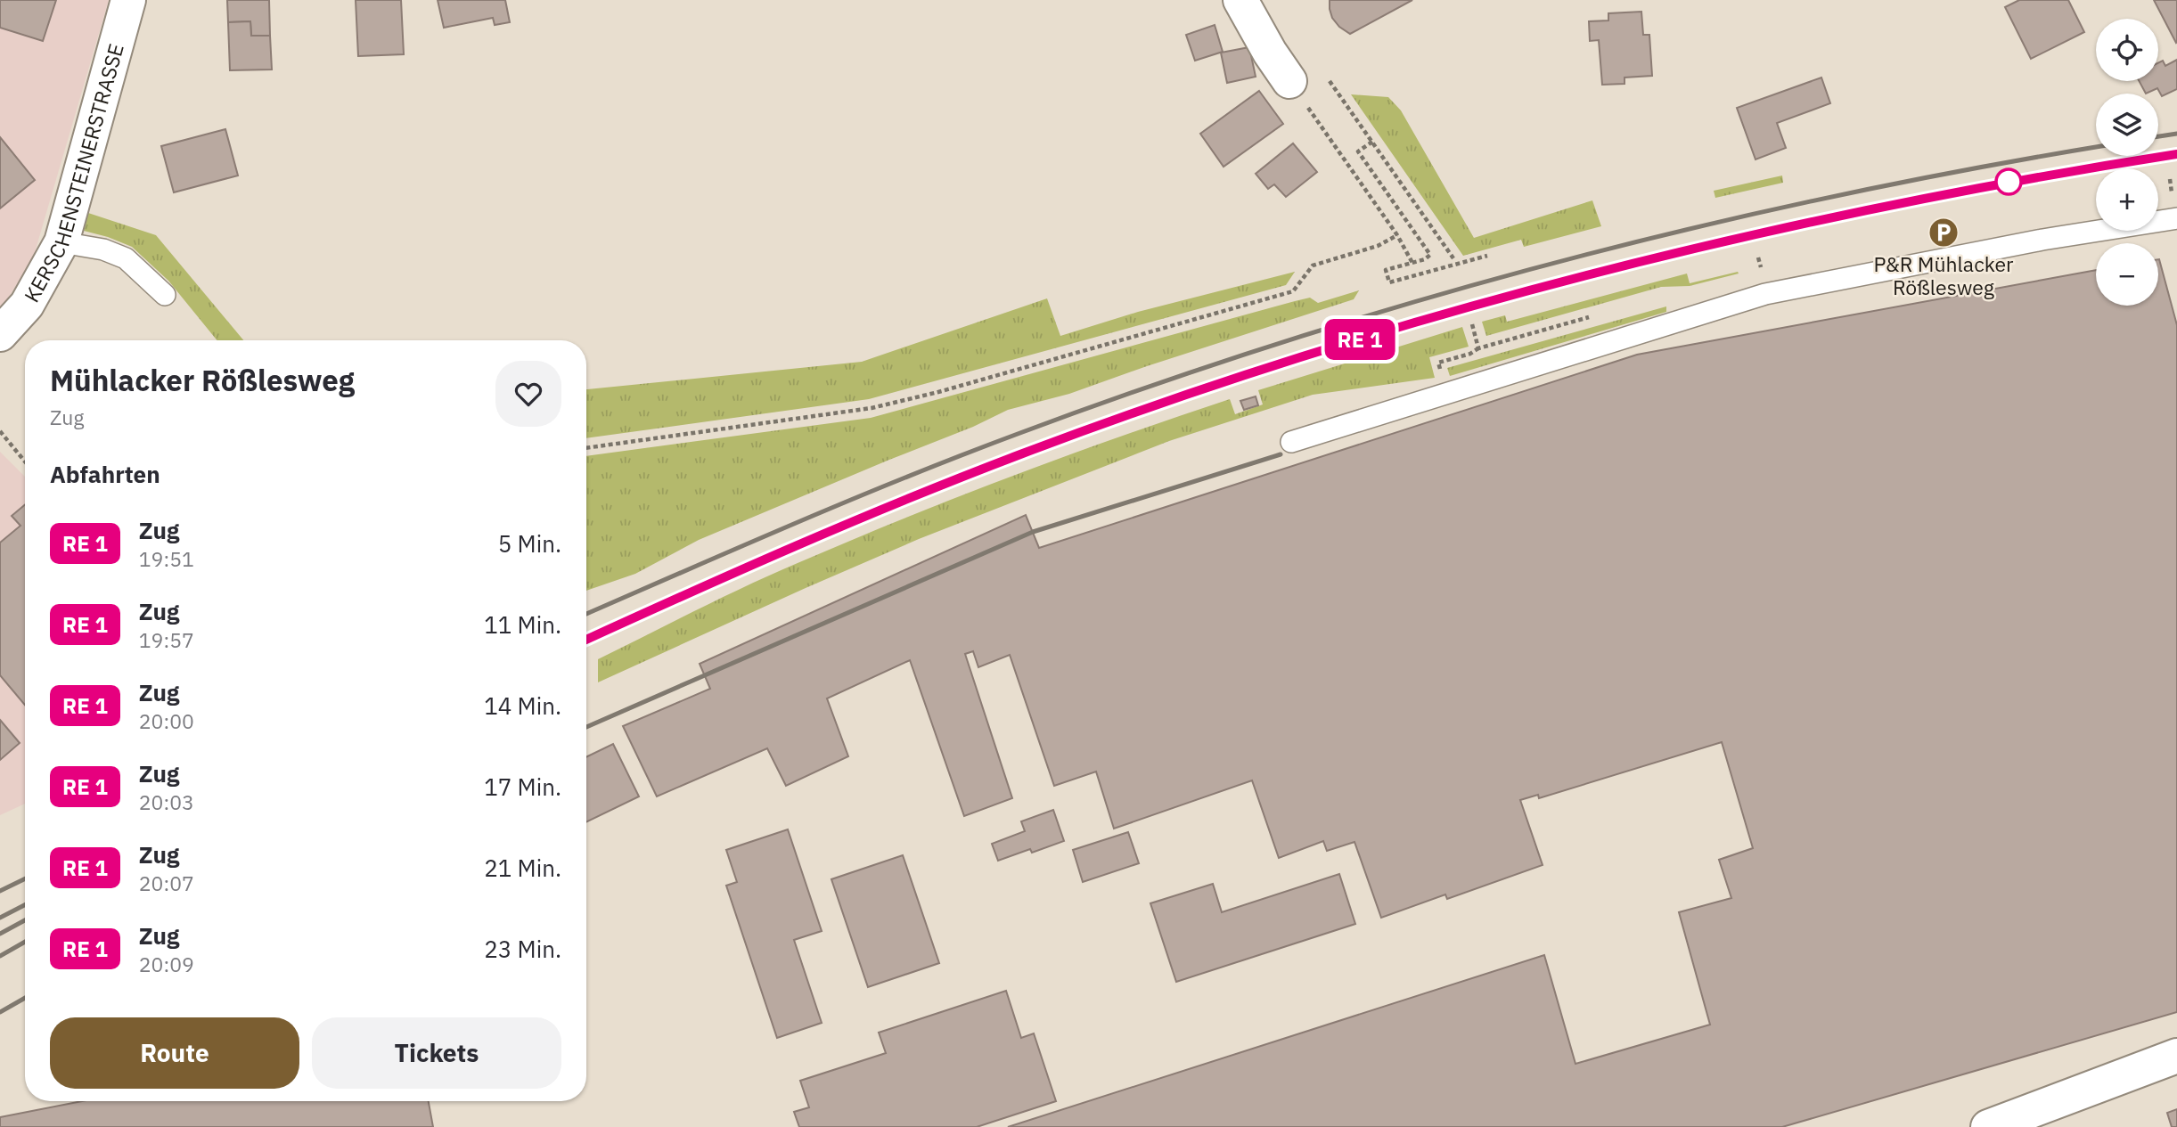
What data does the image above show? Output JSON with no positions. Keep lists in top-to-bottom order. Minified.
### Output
{"streets":{"street":["KERSCHENSTEINERSTRASSE"]},"places":{"parking":["P&R Mühlacker Rößlesweg"]},"page":{"on_map":"RE 1","map_buttons":["+","−"],"heading":[["Mühlacker Rößlesweg","Zug"],"Abfahrten"],"list":[{"mark":"RE 1","name":"Zug","note":"19:51","value":"5 Min."},{"mark":"RE 1","name":"Zug","note":"19:57","value":"11 Min."},{"mark":"RE 1","name":"Zug","note":"20:00","value":"14 Min."},{"mark":"RE 1","name":"Zug","note":"20:03","value":"17 Min."},{"mark":"RE 1","name":"Zug","note":"20:07","value":"21 Min."},{"mark":"RE 1","name":"Zug","note":"20:09","value":"23 Min."}],"buttons":["Route","Tickets"]}}
